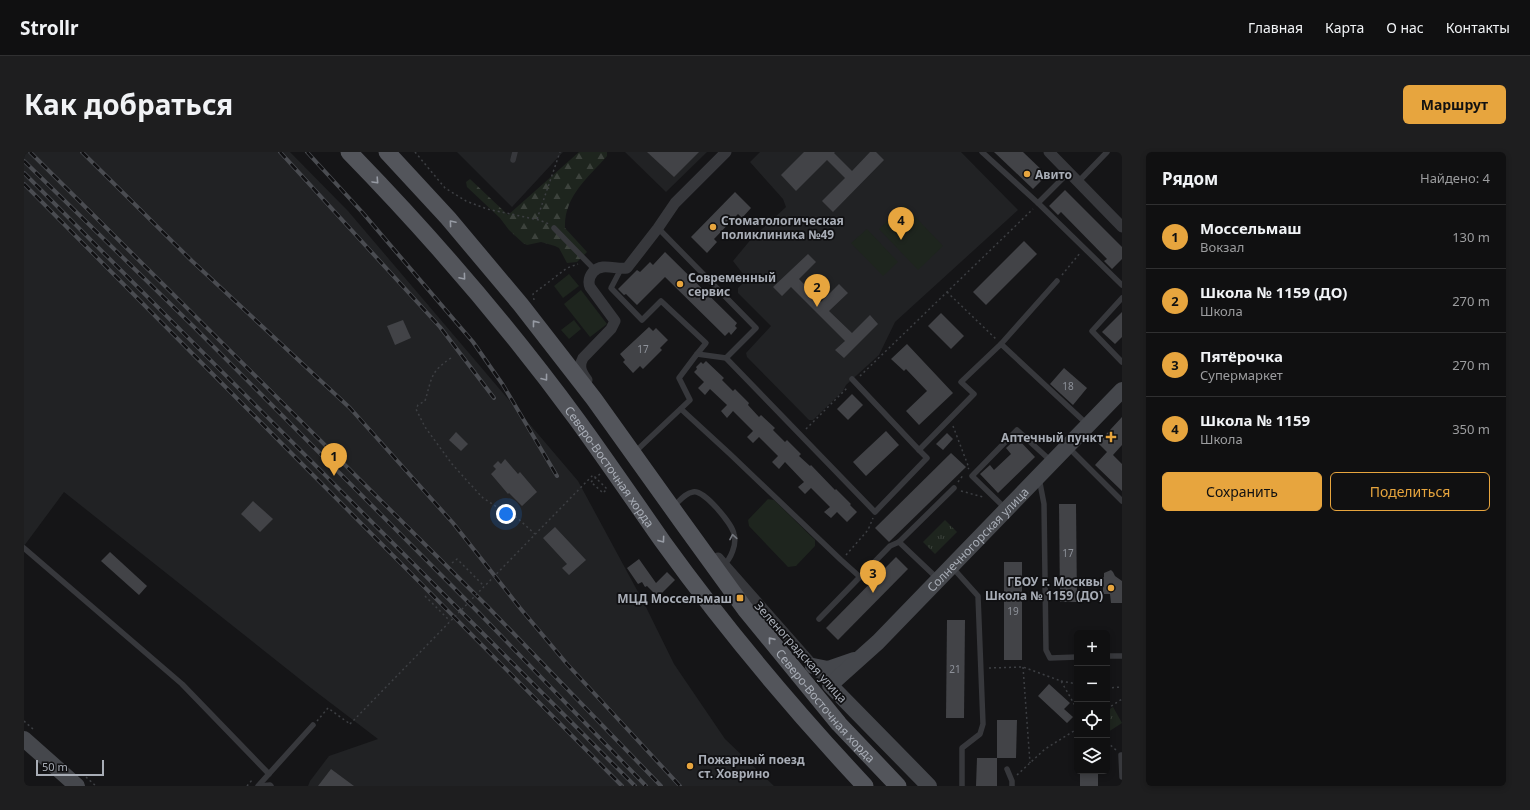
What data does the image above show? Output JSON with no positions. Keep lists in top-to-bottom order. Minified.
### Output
{"streets":{"main road":["Северо-Восточная хорда"],"street":["Солнечногорская улица","Зеленоградская улица"]},"crossings":[["Солнечногорская улица","Зеленоградская улица"]],"places":{"other":["Авито","Стоматологическая поликлиника №49","Современный сервис","ГБОУ г. Москвы Школа № 1159 (ДО)","Пожарный поезд ст. Ховрино"],"health":["Аптечный пункт"],"transit":["МЦД Моссельмаш"]},"house_numbers":["17","18","17","19","21"],"scale_bar":"50 m","page":{"header":"Strollr","nav":["Главная","Карта","О нас","Контакты"],"title":"Как добраться","buttons":["Маршрут",["Сохранить","Поделиться"]],"heading":["Рядом","Найдено: 4"],"list":[{"mark":"1","name":"Моссельмаш","note":"Вокзал","value":"130 m"},{"mark":"2","name":"Школа № 1159 (ДО)","note":"Школа","value":"270 m"},{"mark":"3","name":"Пятёрочка","note":"Супермаркет","value":"270 m"},{"mark":"4","name":"Школа № 1159","note":"Школа","value":"350 m"}],"pins":["4","2","1","3"],"map_buttons":["+","−"],"scale":"50 m"}}
